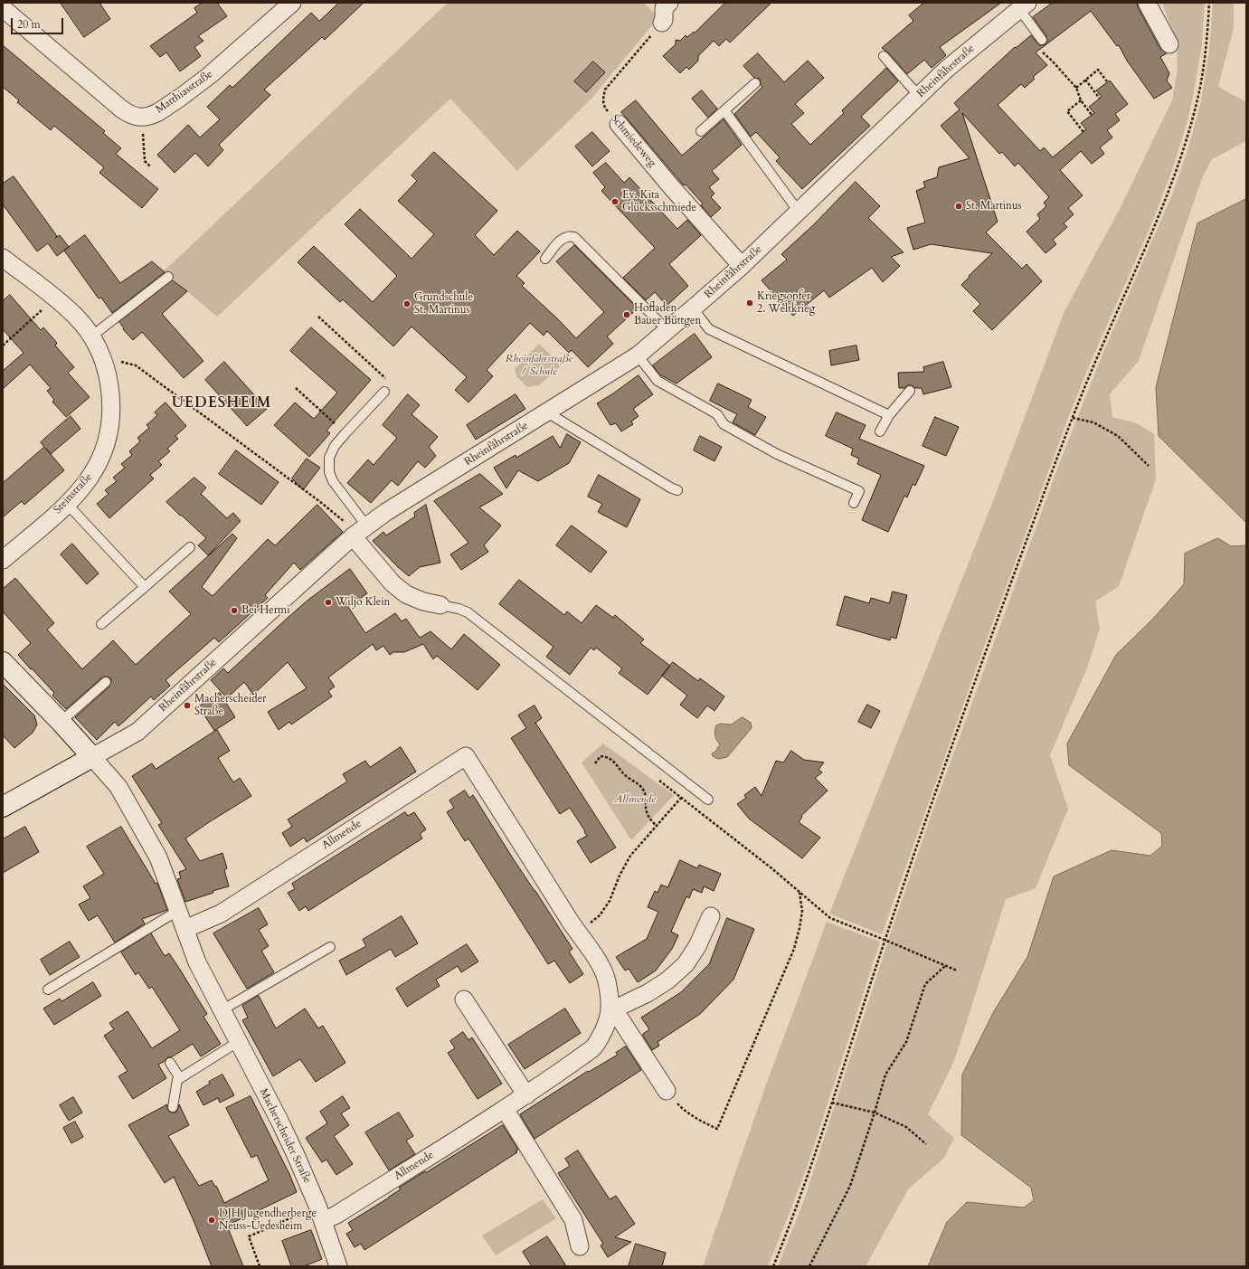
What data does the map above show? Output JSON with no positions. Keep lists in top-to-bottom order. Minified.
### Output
{"streets":{"street":["Rheinfährstraße","Matthiasstraße","Schmiedeweg","Steinstraße","Allmende","Macherscheider Straße"]},"crossings":[["Rheinfährstraße","Schmiedeweg"],["Rheinfährstraße","Macherscheider Straße"],["Allmende","Macherscheider Straße"]],"districts":["UEDESHEIM"],"parks":["Rheinfährstraße / Schule","Allmende"],"places":["Ev. Kita Glücksschmiede","St. Martinus","Kriegsopfer 2. Weltkrieg","Grundschule St. Martinus","Hofladen Bauer Büttgen","Wiljo Klein","Bei Hermi","Macherscheider Straße","DJH Jugendherberge Neuss-Uedesheim"],"scale_bar":"20 m"}
